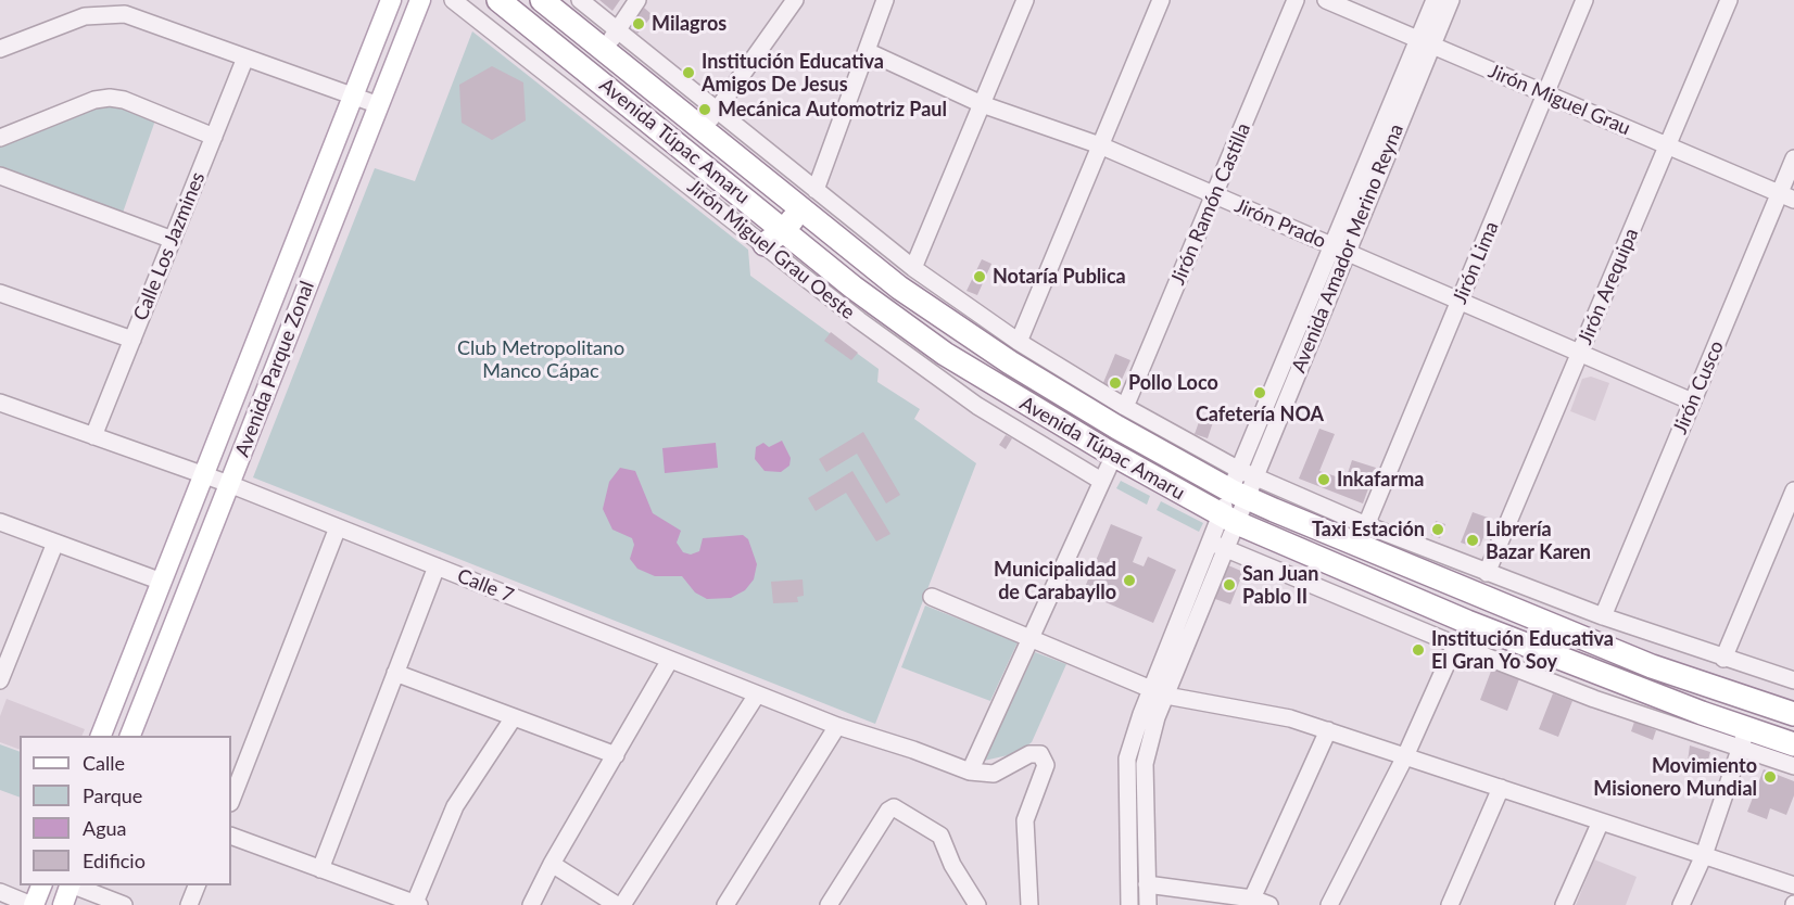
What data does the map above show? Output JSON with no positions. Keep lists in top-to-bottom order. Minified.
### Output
{"streets":{"highway":["Avenida Túpac Amaru"],"main road":["Avenida Parque Zonal"],"street":["Jirón Miguel Grau","Jirón Ramón Castilla","Jirón Prado","Calle Los Jazmines","Avenida Amador Merino Reyna","Jirón Miguel Grau Oeste","Jirón Lima","Jirón Arequipa","Jirón Cusco","Calle 7"]},"crossings":[["Jirón Miguel Grau","Avenida Amador Merino Reyna"],["Jirón Miguel Grau","Jirón Lima"],["Jirón Miguel Grau","Jirón Arequipa"],["Jirón Miguel Grau","Jirón Cusco"],["Avenida Túpac Amaru","Jirón Ramón Castilla"],["Avenida Túpac Amaru","Avenida Amador Merino Reyna"],["Avenida Túpac Amaru","Jirón Lima"],["Avenida Túpac Amaru","Jirón Arequipa"],["Avenida Túpac Amaru","Jirón Cusco"],["Jirón Ramón Castilla","Jirón Prado"],["Jirón Prado","Avenida Amador Merino Reyna"],["Jirón Prado","Jirón Lima"],["Jirón Prado","Jirón Arequipa"],["Jirón Prado","Jirón Cusco"],["Calle Los Jazmines","Calle 7"],["Avenida Parque Zonal","Calle 7"]],"parks":["Club Metropolitano Manco Cápac"],"places":["Milagros","Institución Educativa Amigos De Jesus","Mecánica Automotriz Paul","Notaría Publica","Pollo Loco","Cafetería NOA","Inkafarma","Taxi Estación","Librería Bazar Karen","Municipalidad de Carabayllo","San Juan Pablo II","Institución Educativa El Gran Yo Soy","Movimiento Misionero Mundial"],"legend":["Calle","Parque","Agua","Edificio"]}
